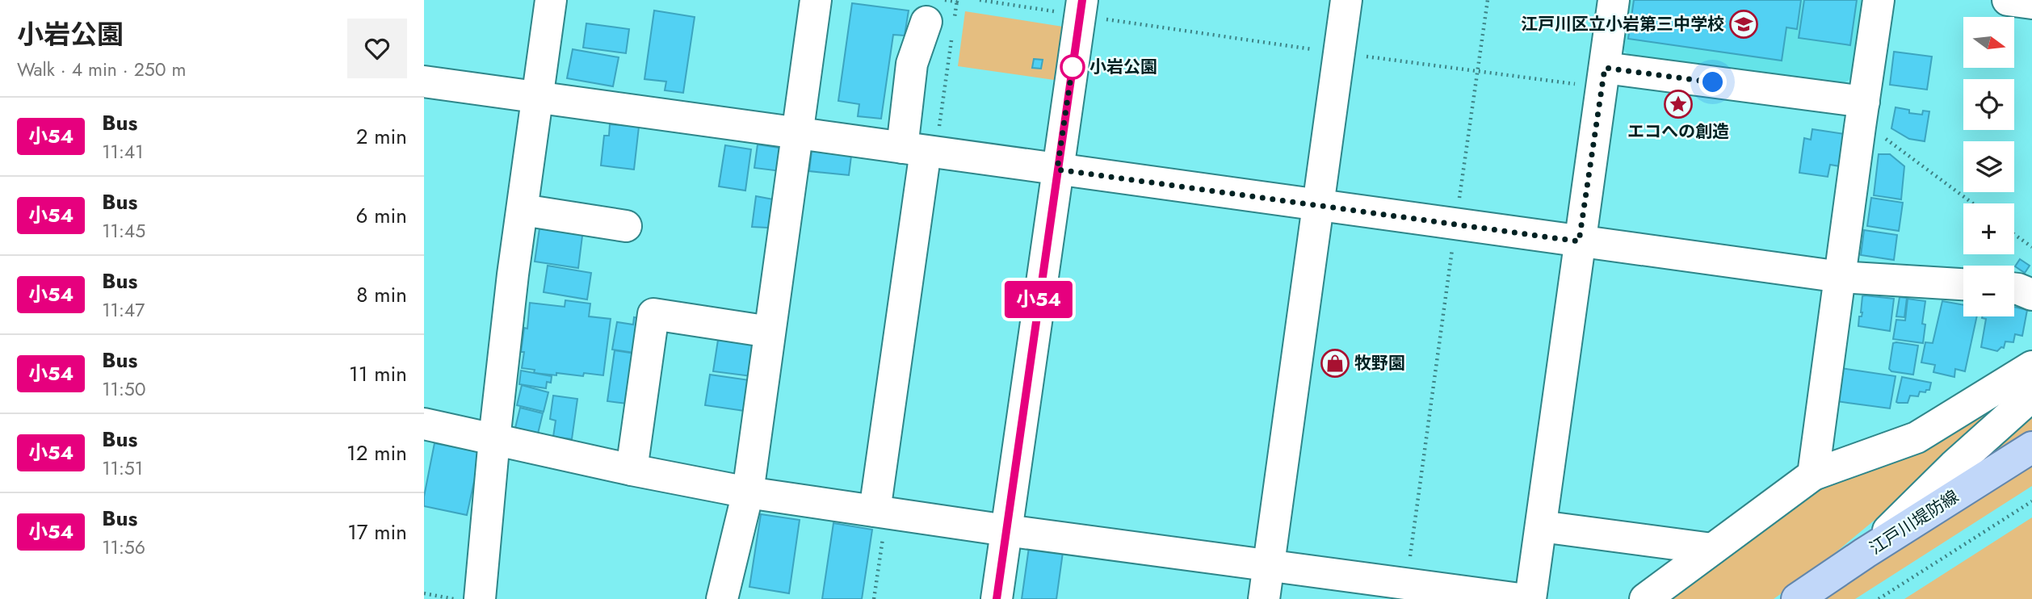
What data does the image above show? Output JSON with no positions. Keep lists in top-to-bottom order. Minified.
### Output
{"streets":{"main road":["江戸川堤防線"]},"places":{"school or university":["江戸川区立小岩第三中学校"],"other":["小岩公園"],"place":["エコへの創造"],"shop":["牧野園"]},"lines":["bus line 小54"],"north":"right","page":{"heading":["小岩公園","Walk · 4 min · 250 m"],"on_map":"小54","map_buttons":["+","−"],"list":[{"mark":"小54","name":"Bus","note":"11:41","value":"2 min"},{"mark":"小54","name":"Bus","note":"11:45","value":"6 min"},{"mark":"小54","name":"Bus","note":"11:47","value":"8 min"},{"mark":"小54","name":"Bus","note":"11:50","value":"11 min"},{"mark":"小54","name":"Bus","note":"11:51","value":"12 min"},{"mark":"小54","name":"Bus","note":"11:56","value":"17 min"}]}}
